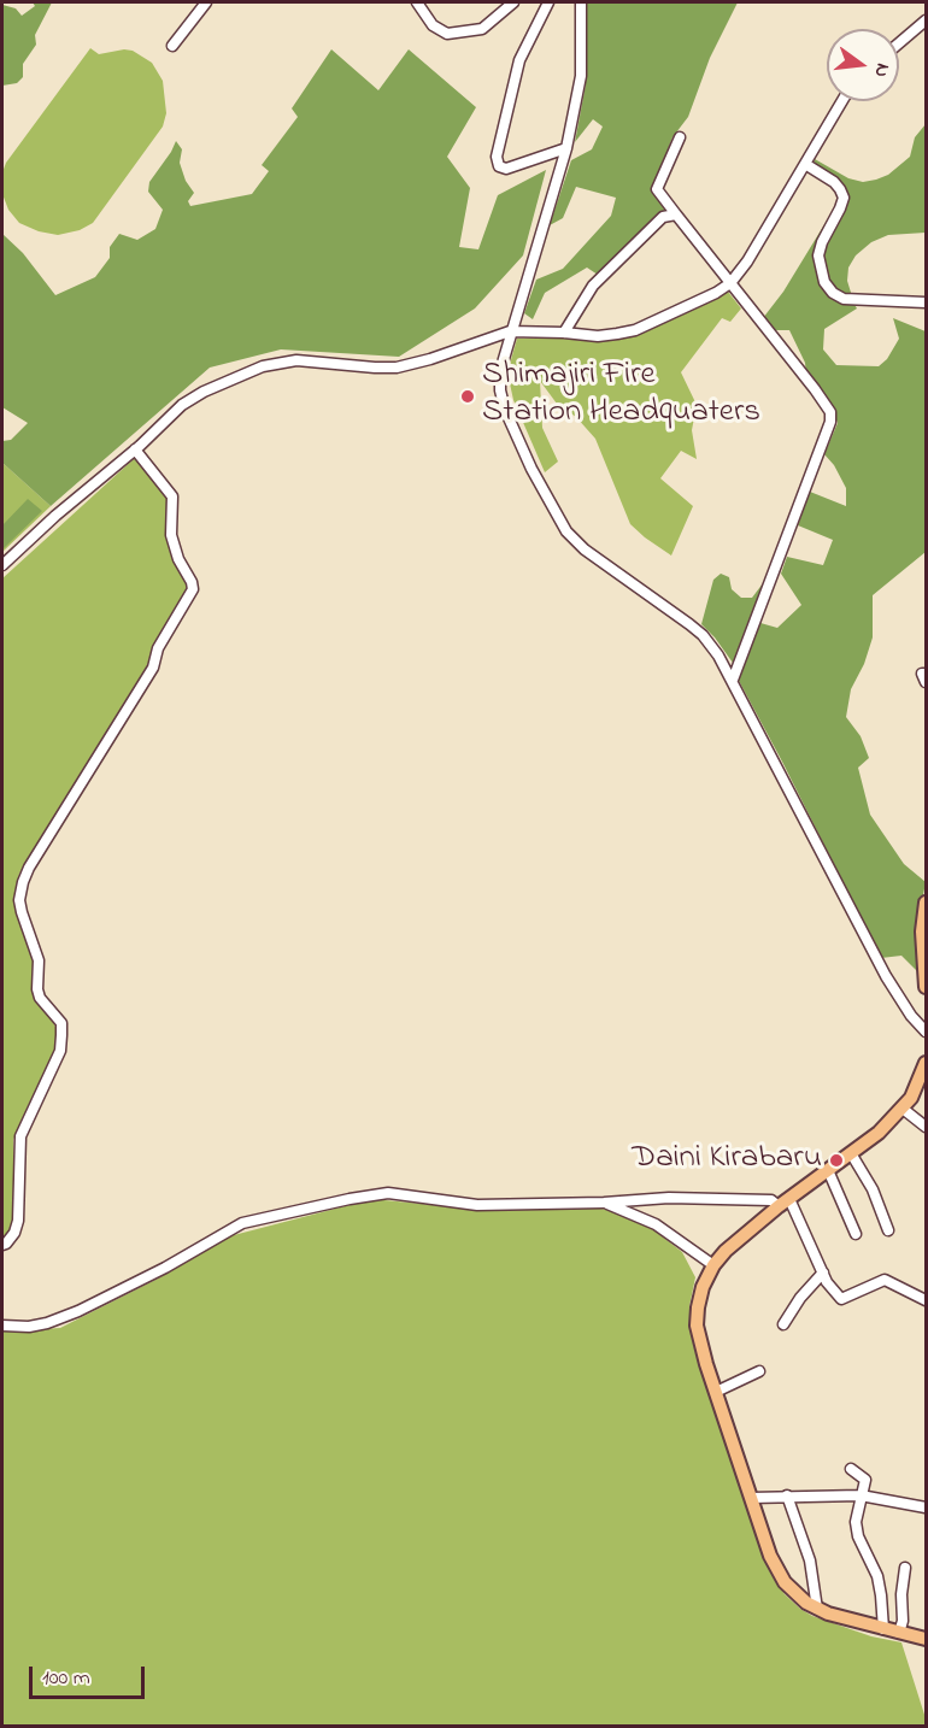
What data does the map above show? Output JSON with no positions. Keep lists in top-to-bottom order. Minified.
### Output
{"places":["Shimajiri Fire Station Headquaters","Daini Kirabaru"],"scale_bar":"100 m","north":"right"}
